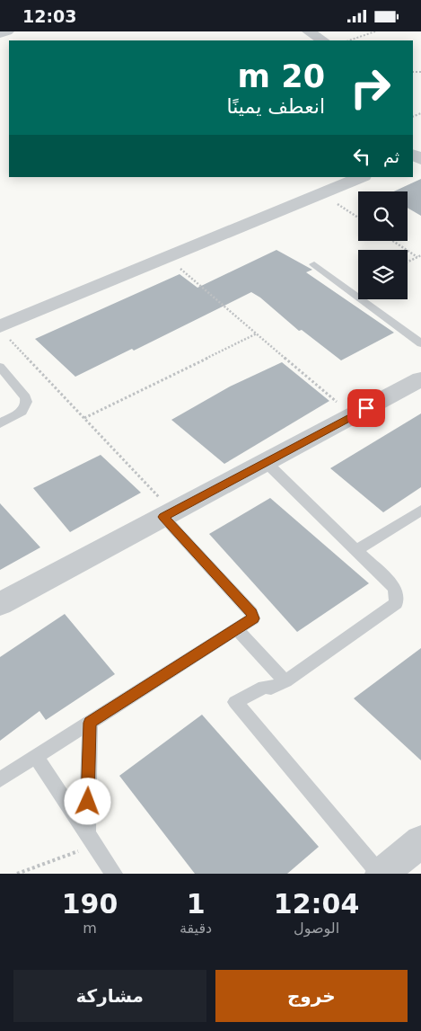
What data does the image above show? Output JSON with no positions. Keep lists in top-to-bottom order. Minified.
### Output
{"page":{"status":"12:03","turn":["20 m","انعطف يمينًا"],"then":"ثم","eta":["12:04","الوصول","1","دقيقة","190","m"],"buttons":["خروج","مشاركة"]}}
